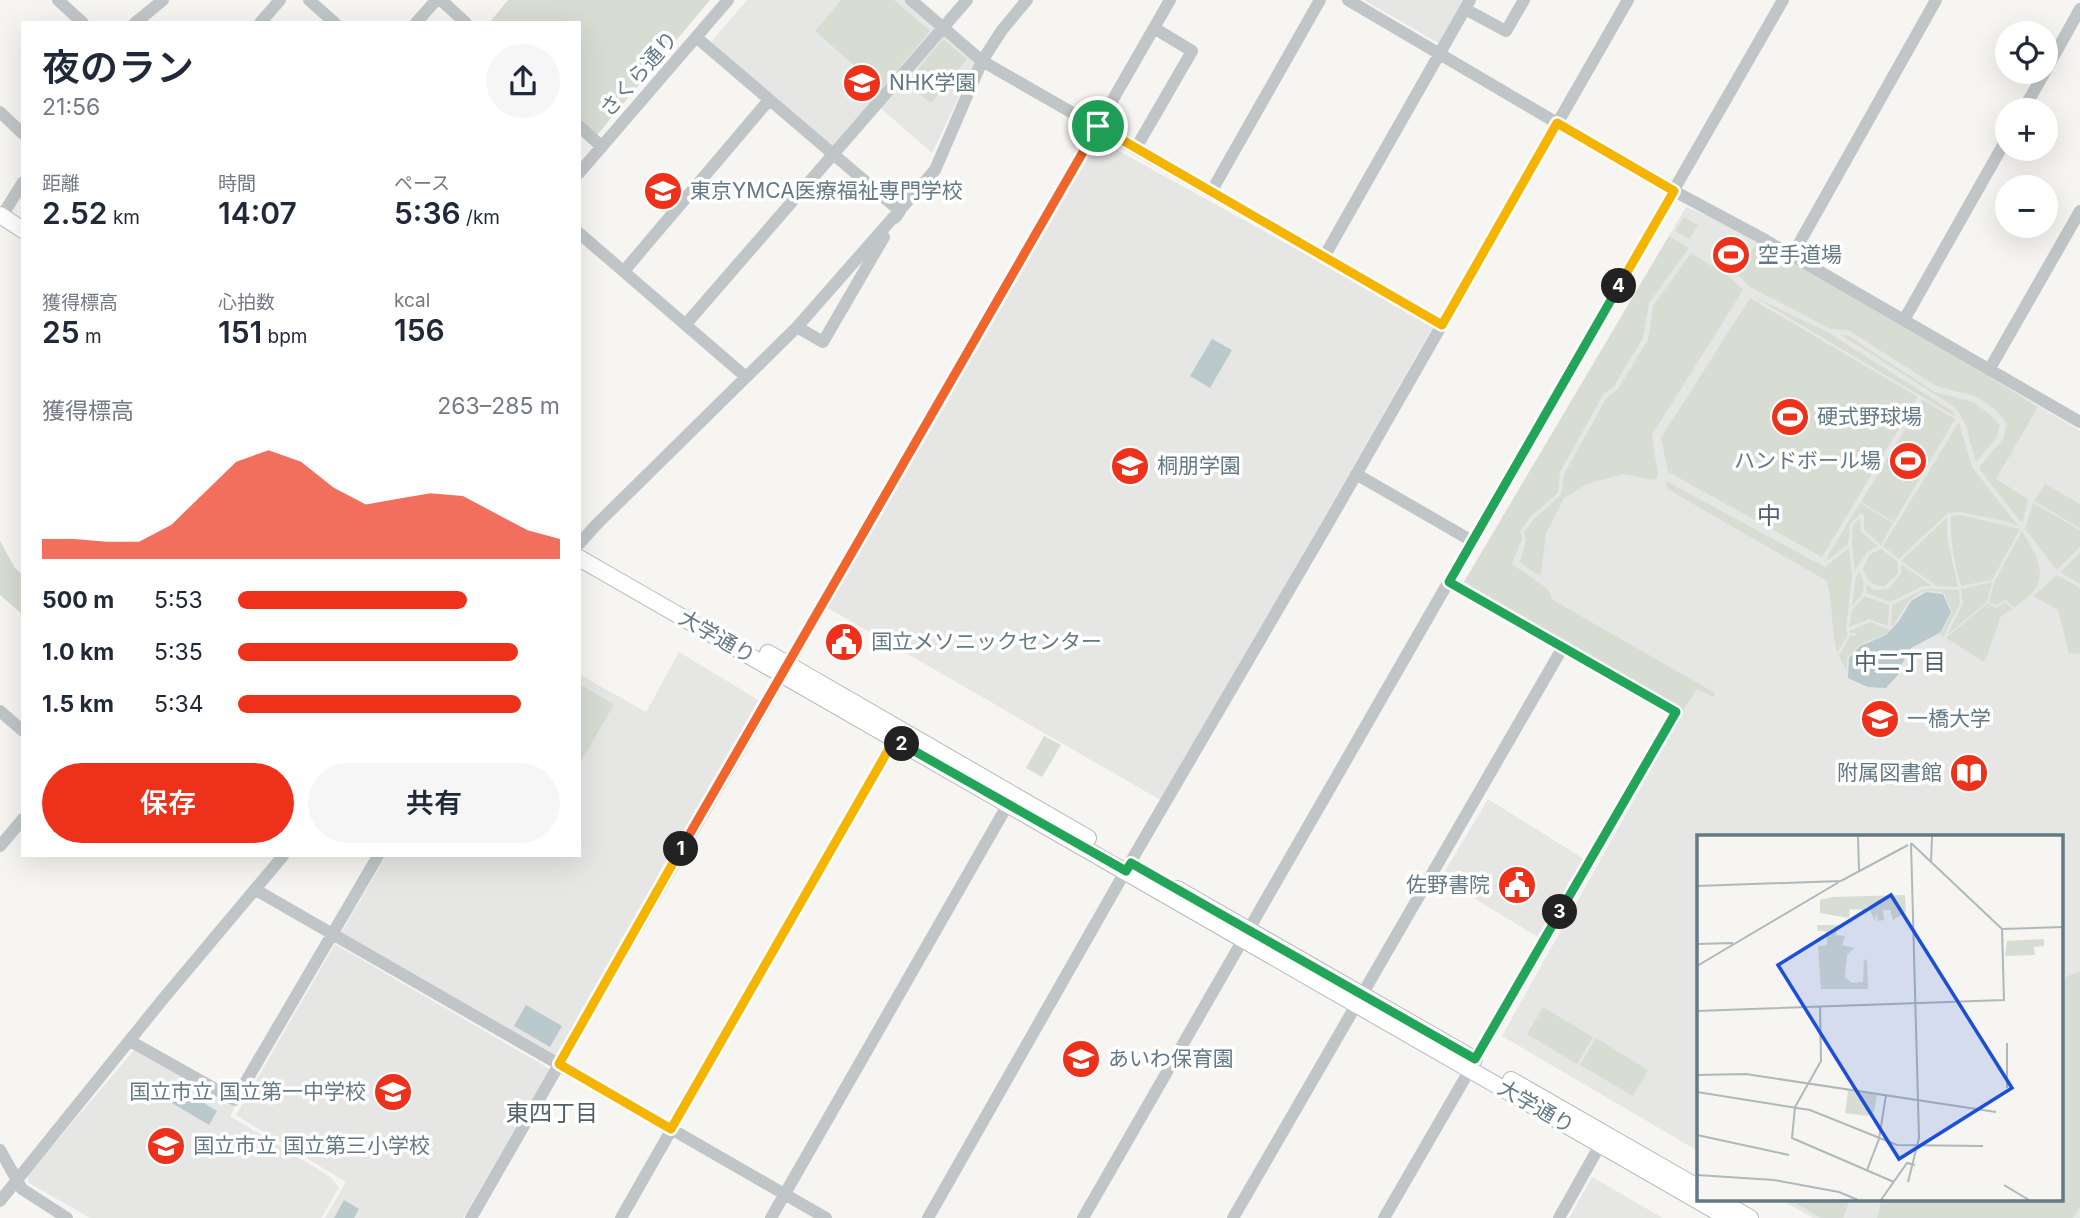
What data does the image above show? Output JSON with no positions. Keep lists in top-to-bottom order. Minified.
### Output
{"streets":{"main road":["大学通り"],"street":["さくら通り"]},"districts":["中","中二丁目","東四丁目"],"places":{"school or university":["NHK学園","東京YMCA医療福祉専門学校","桐朋学園","一橋大学","あいわ保育園","国立市立 国立第一中学校","国立市立 国立第三小学校"],"sports":["空手道場","硬式野球場","ハンドボール場"],"public building":["国立メソニックセンター","佐野書院"],"library":["附属図書館"]},"page":{"map_buttons":["+","−"],"heading":["夜のラン","21:56"],"stats":[["距離","2.52 km"],["時間","14:07"],["ペース","5:36 /km"],["獲得標高","25 m"],["心拍数","151 bpm"],["kcal","156"]],"pins":["4","2","1","3"],"chart":["獲得標高","263–285 m"],"list":[{"name":"500 m","note":"5:53"},{"name":"1.0 km","note":"5:35"},{"name":"1.5 km","note":"5:34"}],"buttons":["保存","共有"]}}
